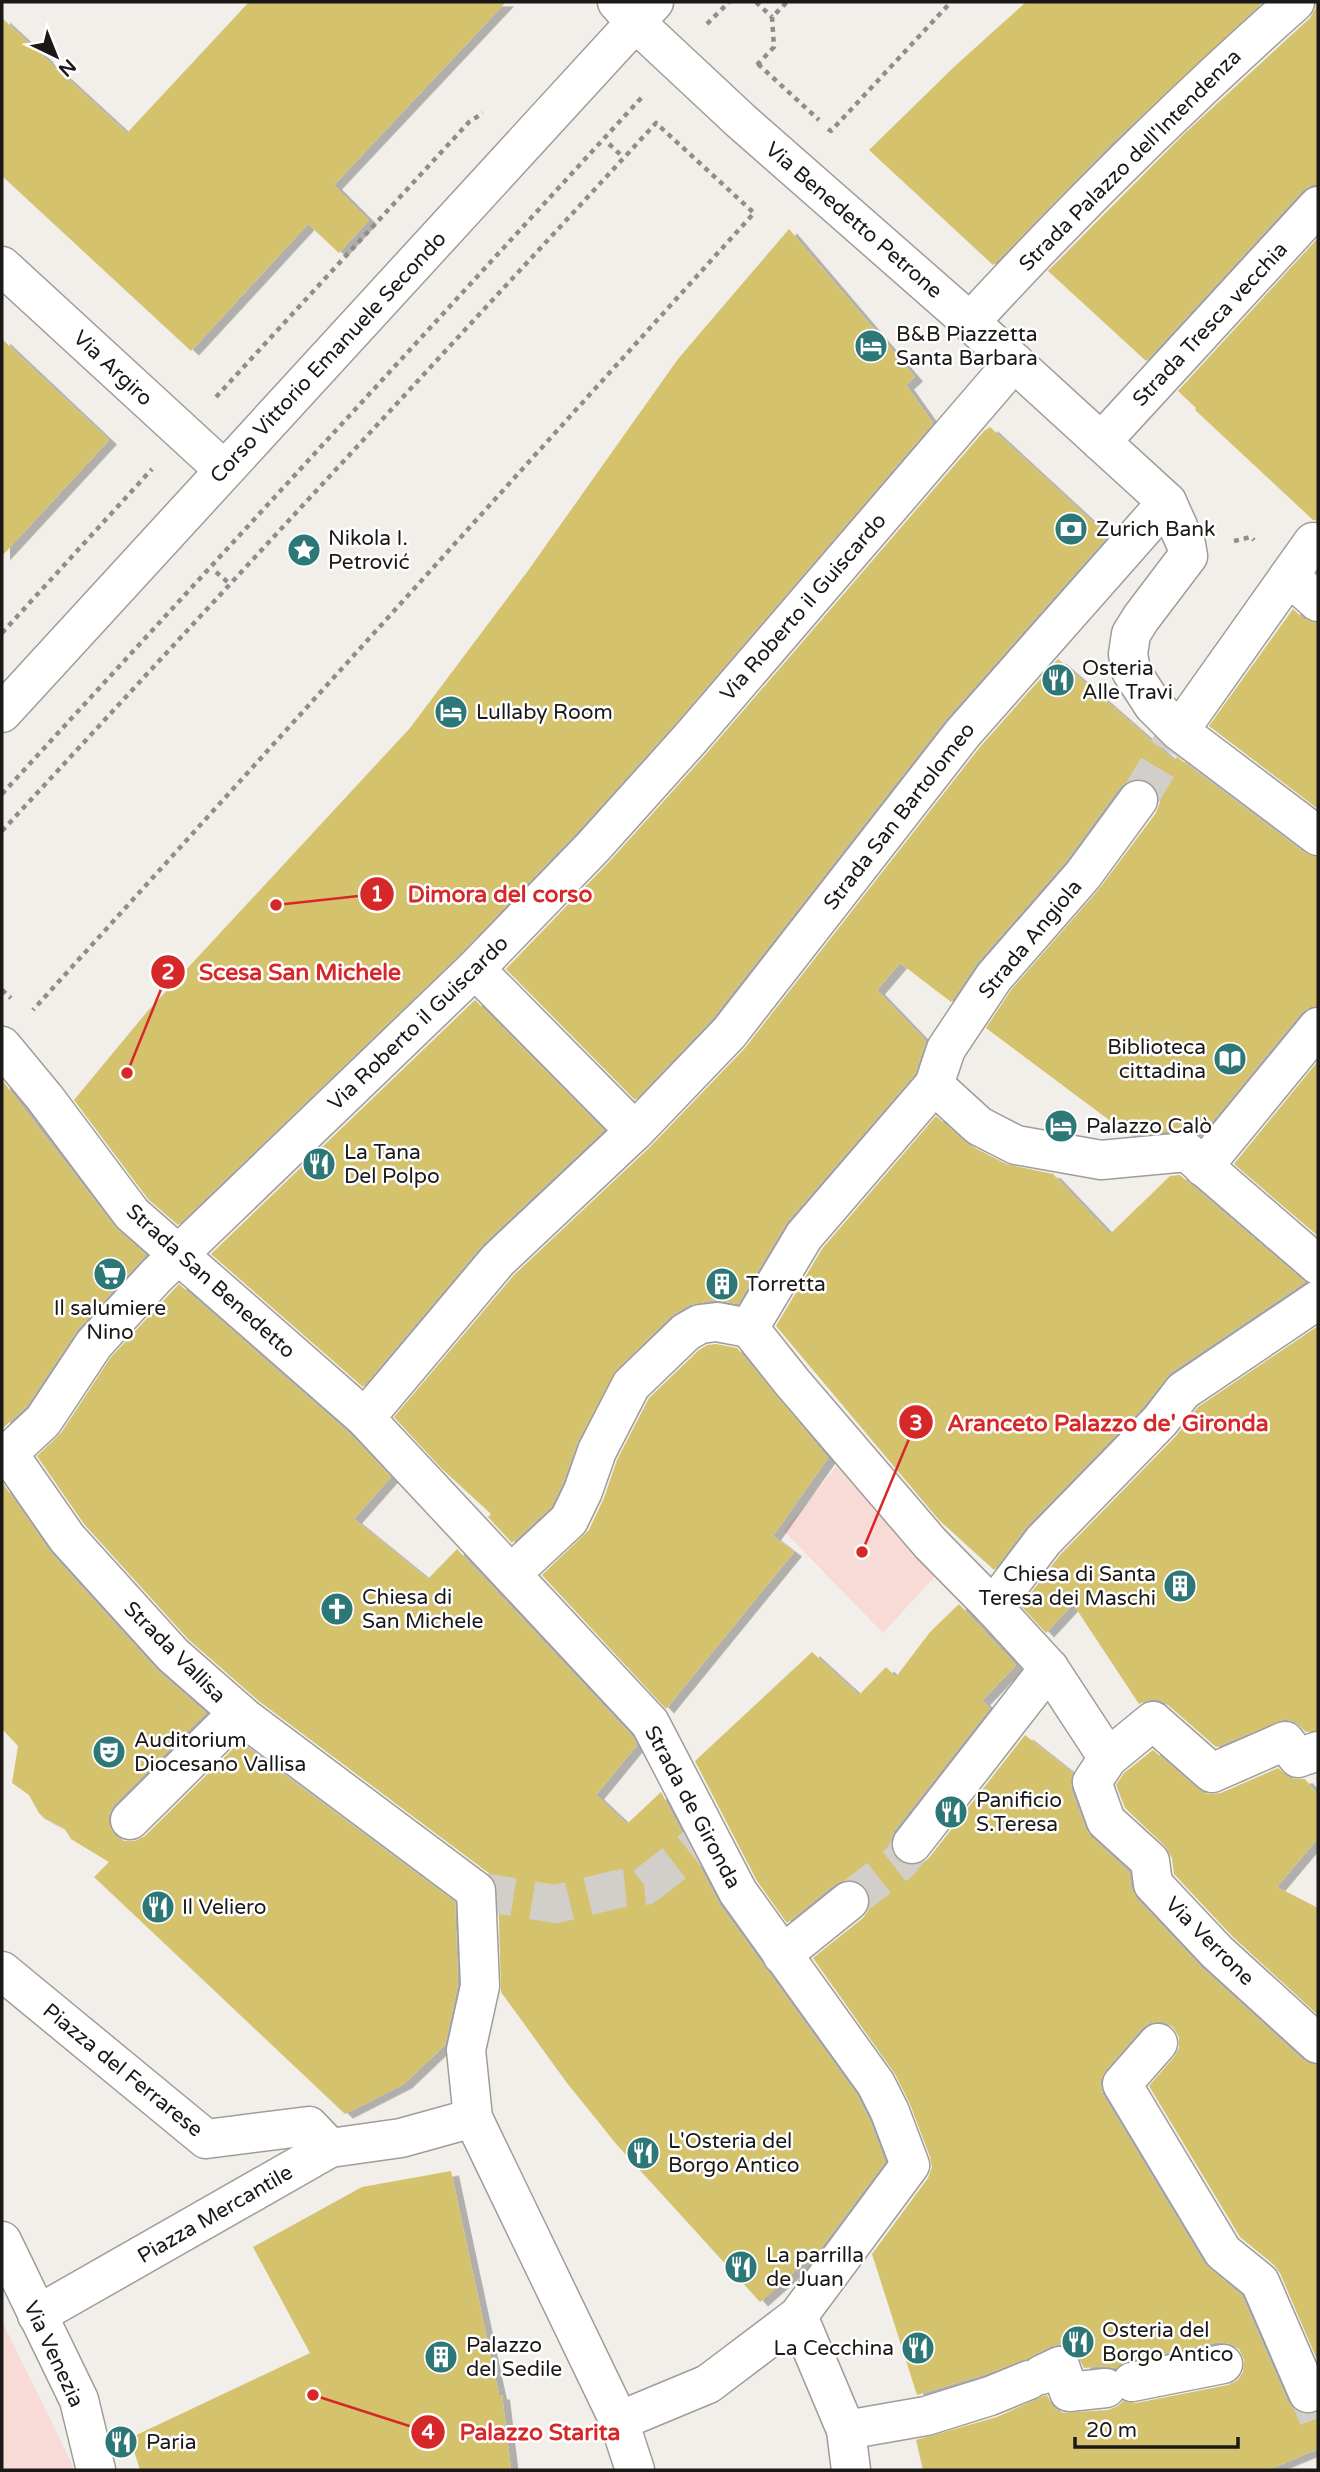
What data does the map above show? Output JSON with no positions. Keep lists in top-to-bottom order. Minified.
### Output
{"streets":{"street":["Strada Palazzo dell'Intendenza","Via Benedetto Petrone","Strada Tresca vecchia","Corso Vittorio Emanuele Secondo","Via Argiro","Via Roberto il Guiscardo","Strada San Bartolomeo","Strada Angiola","Strada San Benedetto","Strada Vallisa","Strada de Gironda","Via Verrone","Piazza del Ferrarese","Piazza Mercantile","Via Venezia"]},"crossings":[["Strada Palazzo dell'Intendenza","Via Benedetto Petrone"],["Via Benedetto Petrone","Strada Tresca vecchia"],["Via Benedetto Petrone","Corso Vittorio Emanuele Secondo"],["Via Benedetto Petrone","Via Roberto il Guiscardo"],["Via Benedetto Petrone","Strada San Bartolomeo"],["Corso Vittorio Emanuele Secondo","Via Argiro"],["Via Roberto il Guiscardo","Strada San Benedetto"],["Via Roberto il Guiscardo","Strada Vallisa"],["Strada San Benedetto","Strada de Gironda"],["Strada Vallisa","Piazza Mercantile"],["Piazza del Ferrarese","Piazza Mercantile"],["Piazza Mercantile","Via Venezia"]],"places":{"hotel":["B&B Piazzetta Santa Barbara","Lullaby Room","Palazzo Calò"],"bank":["Zurich Bank"],"place":["Nikola I. Petrović"],"restaurant":["Osteria Alle Travi","La Tana Del Polpo","Panificio S.Teresa","Il Veliero","L'Osteria del Borgo Antico","La parrilla de Juan","Osteria del Borgo Antico","La Cecchina","Paria"],"other":["Dimora del corso","Scesa San Michele","Aranceto Palazzo de' Gironda","Palazzo Starita"],"library":["Biblioteca cittadina"],"supermarket":["Il salumiere Nino"],"building":["Torretta","Chiesa di Santa Teresa dei Maschi","Palazzo del Sedile"],"church":["Chiesa di San Michele"],"theatre":["Auditorium Diocesano Vallisa"]},"scale_bar":"20 m","north":"bottom right"}
